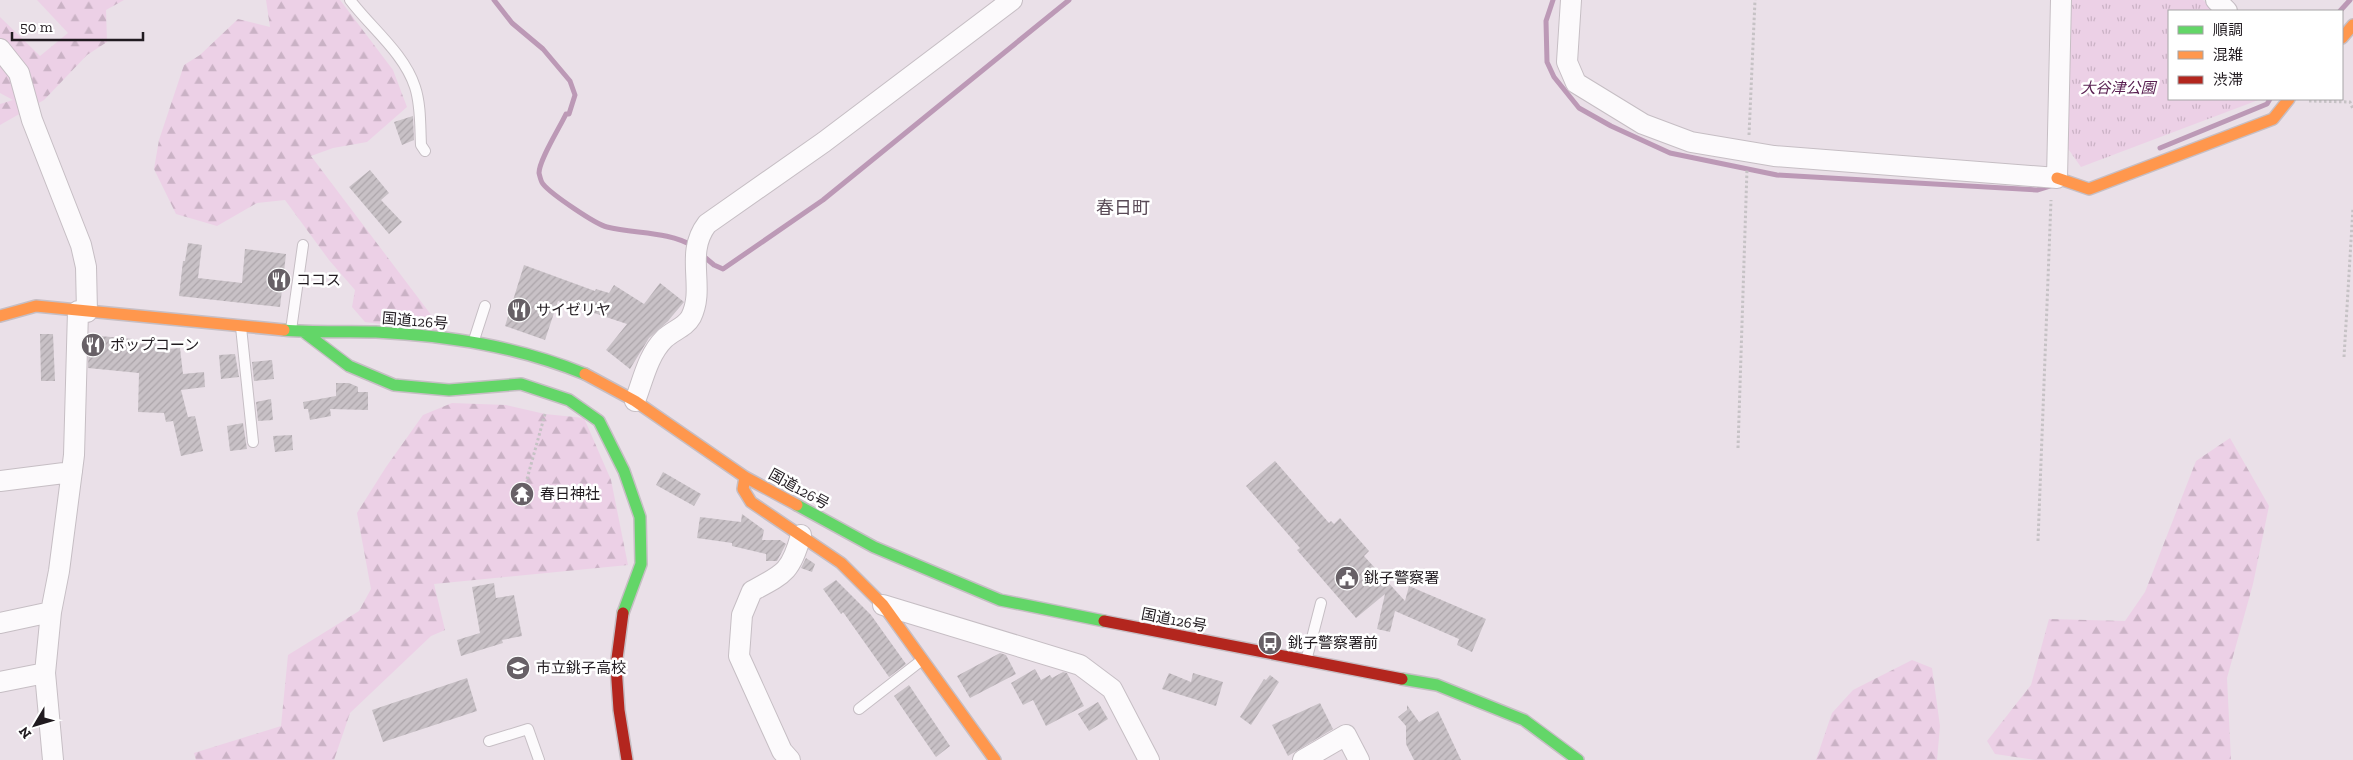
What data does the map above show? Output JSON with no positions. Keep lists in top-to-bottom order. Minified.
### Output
{"streets":{"main road":["国道126号"]},"districts":["春日町"],"parks":["大谷津公園"],"places":{"restaurant":["ココス","サイゼリヤ","ポップコーン"],"temple":["春日神社"],"public building":["銚子警察署"],"bus stop":["銚子警察署前"],"school or university":["市立銚子高校"]},"legend":["順調","混雑","渋滞"],"scale_bar":"50 m","north":"bottom left"}
